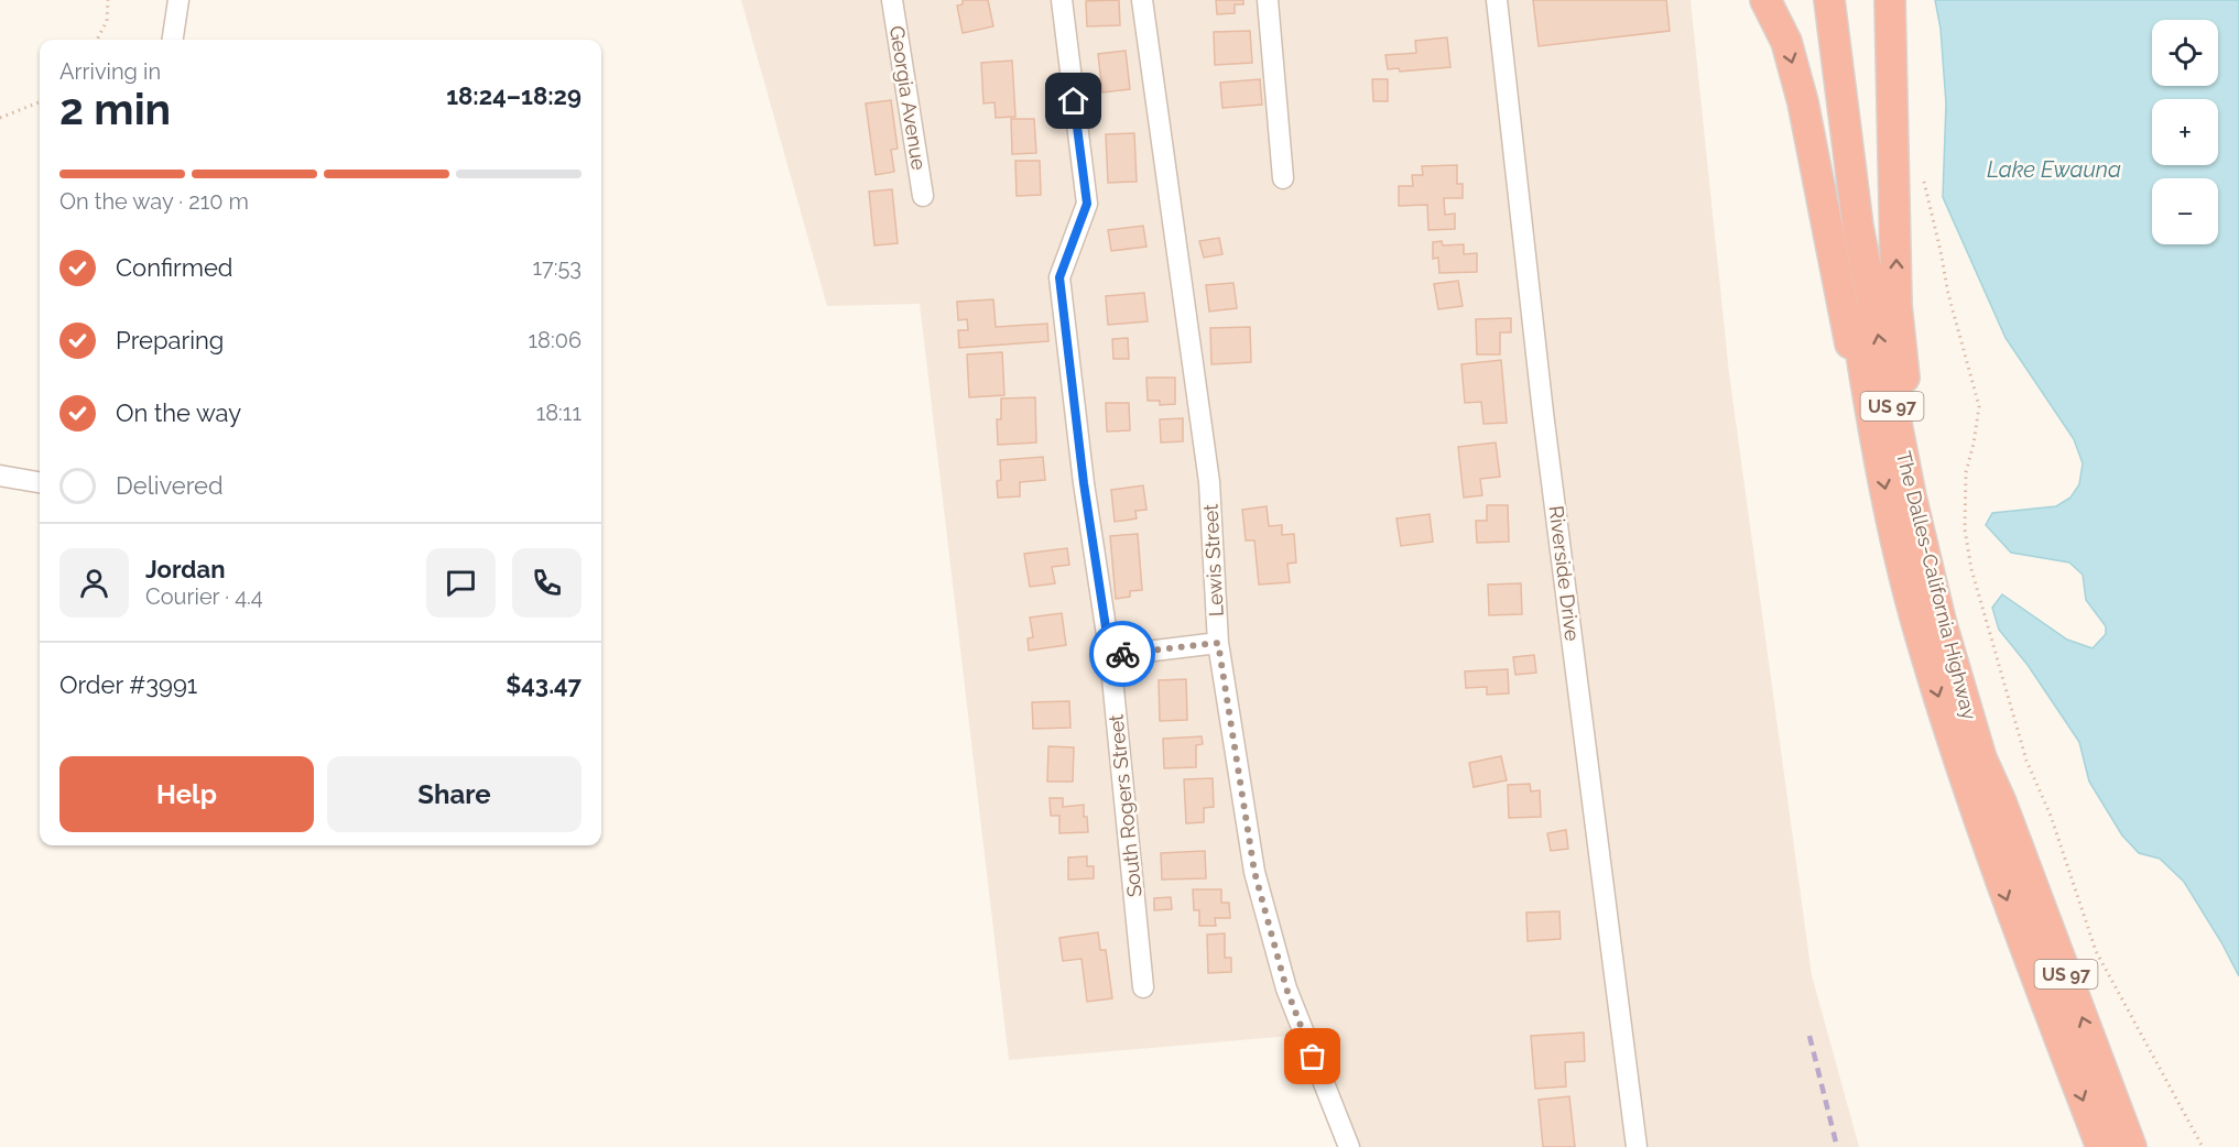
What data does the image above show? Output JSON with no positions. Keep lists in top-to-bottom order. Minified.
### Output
{"streets":{"highway":["US 97","The Dalles-California Highway"],"street":["Georgia Avenue","Lewis Street","Riverside Drive","South Rogers Street"]},"water":["Lake Ewauna"],"page":{"map_buttons":["+","−"],"heading":["2 min","Arriving in","18:24–18:29"],"panel":["Jordan","Courier · 4.4","Order #3991","$43.47"],"bar":"On the way · 210 m","list":[["Confirmed","17:53"],["Preparing","18:06"],["On the way","18:11"],"Delivered"],"buttons":["Help","Share"]}}
